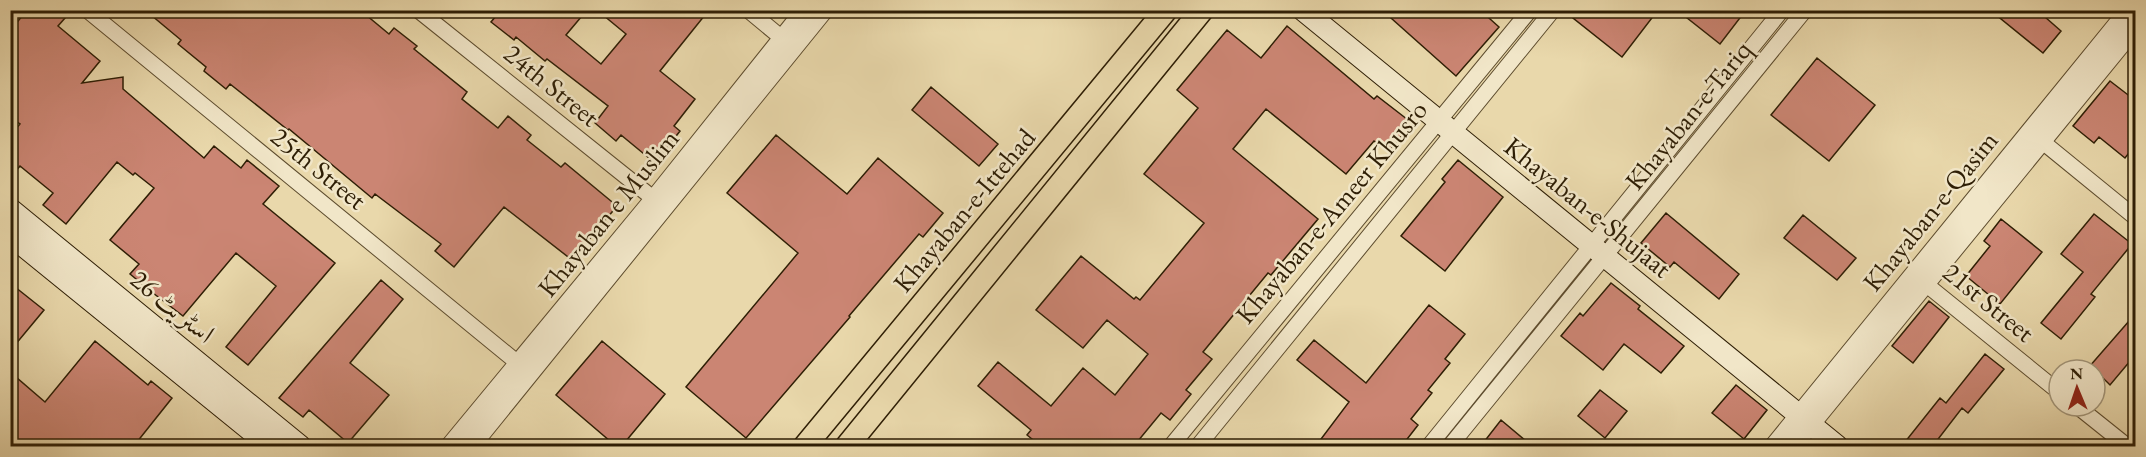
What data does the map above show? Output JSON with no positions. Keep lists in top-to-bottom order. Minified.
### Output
{"streets":{"main road":["Khayaban-e-Shujaat","Khayaban-e-Ittehad","اسٹریٹ 26"],"street":["24th Street","Khayaban-e-Tariq","25th Street","Khayaban-e-Qasim","Khayaban-e-Ameer Khusro","Khayaban e Muslim","21st Street"]},"crossings":[["24th Street","Khayaban e Muslim"],["Khayaban-e-Tariq","Khayaban-e-Shujaat"],["25th Street","Khayaban e Muslim"],["Khayaban-e-Shujaat","Khayaban-e-Qasim"],["Khayaban-e-Shujaat","Khayaban-e-Ameer Khusro"],["Khayaban-e-Qasim","21st Street"]],"north":"top"}
